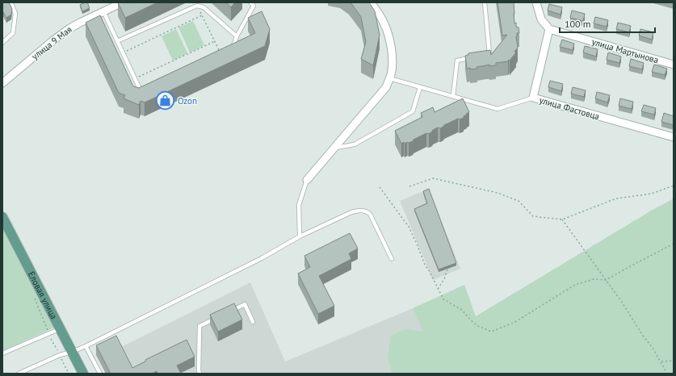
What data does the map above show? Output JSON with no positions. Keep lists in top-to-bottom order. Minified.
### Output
{"streets":{"main road":["Еловая улица"],"street":["улица 9 Мая","улица Мартынова","улица Фастовца"]},"crossings":[["улица Мартынова","улица Фастовца"]],"places":{"shop":["Ozon"]},"scale_bar":"100 m"}
